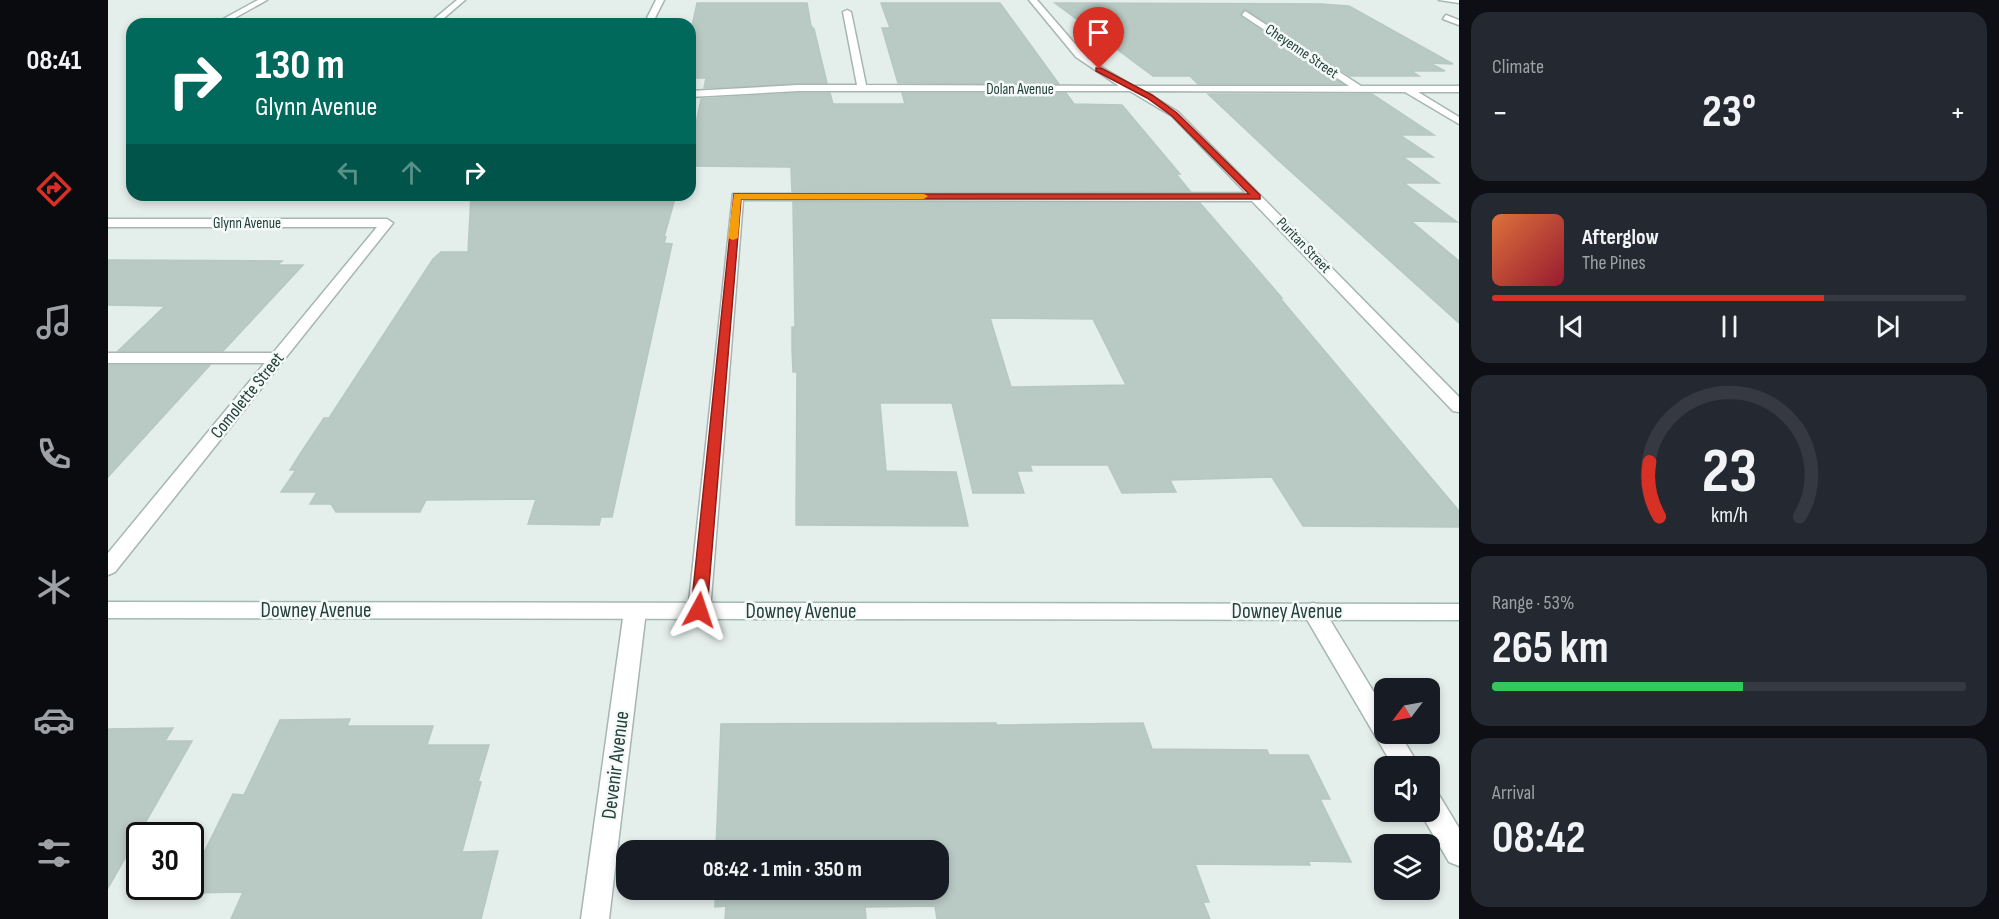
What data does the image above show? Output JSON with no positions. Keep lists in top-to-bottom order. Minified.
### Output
{"streets":{"street":["Cheyenne Street","Dolan Avenue","Glynn Avenue","Puritan Street","Comolette Street","Downey Avenue","Devenir Avenue"]},"crossings":[["Cheyenne Street","Dolan Avenue"],["Dolan Avenue","Puritan Street"],["Glynn Avenue","Comolette Street"],["Downey Avenue","Devenir Avenue"]],"north":"bottom left","page":{"tabs":"08:41","tile":["Climate",["Range · 53%","265 km"],["Arrival","08:42"]],"turn":["130 m","Glynn Avenue"],"heat":["−","23°","+"],"song":["Afterglow","The Pines"],"limit":"30","trip":"08:42 · 1 min · 350 m","gauge":["23","km/h"]}}
